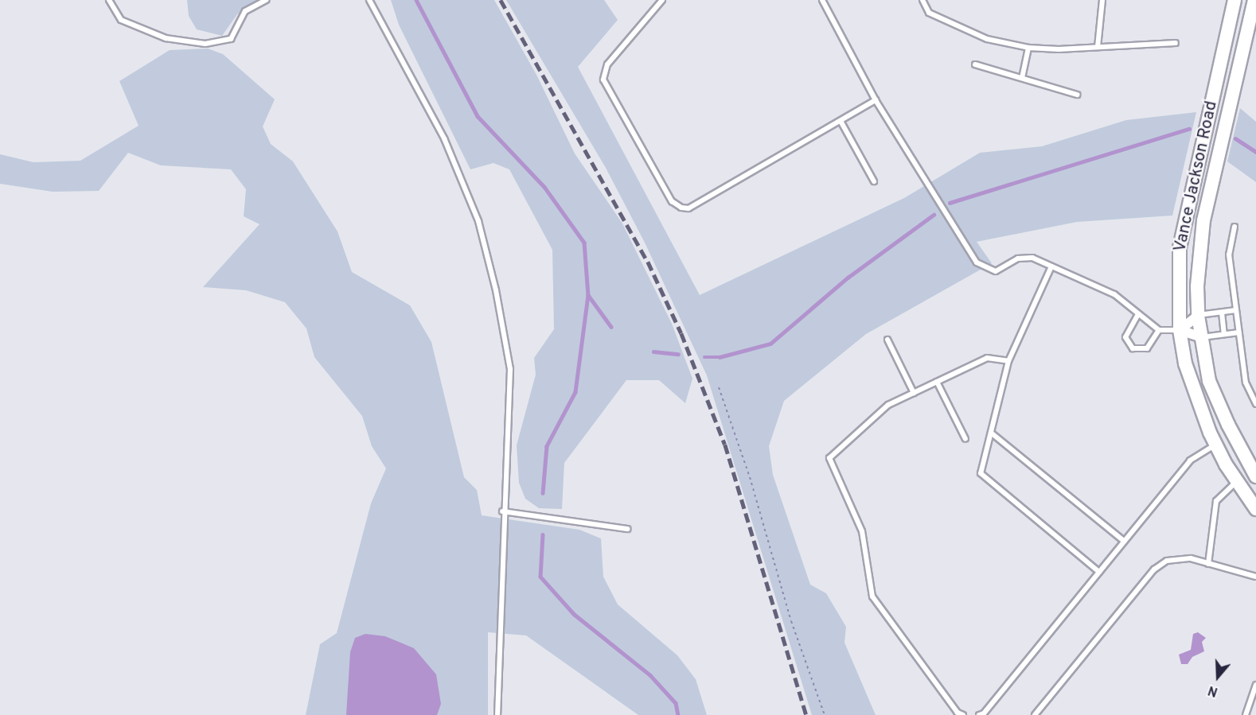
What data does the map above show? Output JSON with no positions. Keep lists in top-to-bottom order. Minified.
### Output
{"streets":{"main road":["Vance Jackson Road"]},"north":"bottom"}
